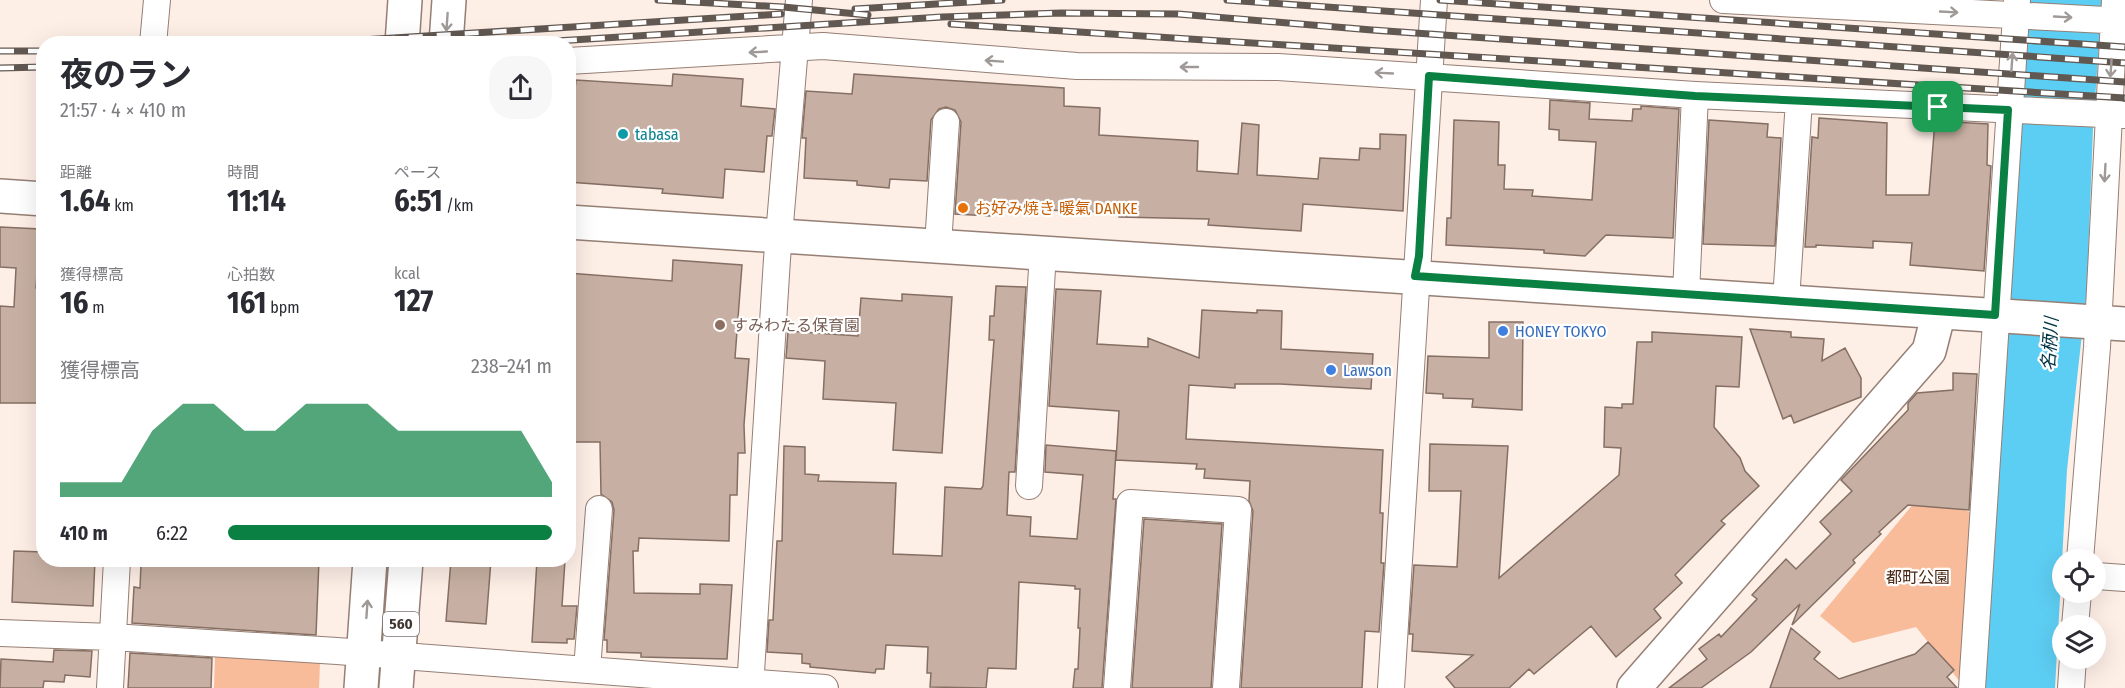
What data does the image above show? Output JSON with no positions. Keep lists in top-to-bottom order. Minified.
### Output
{"streets":{"street":["560"]},"water":["名柄川"],"parks":["都町公園"],"places":["tabasa","お好み焼き 暖氣 DANKE","すみわたる保育園","HONEY TOKYO","Lawson"],"page":{"heading":["夜のラン","21:57 · 4 × 410 m"],"stats":[["距離","1.64 km"],["時間","11:14"],["ペース","6:51 /km"],["獲得標高","16 m"],["心拍数","161 bpm"],["kcal","127"]],"chart":["獲得標高","238–241 m"],"list":[{"name":"410 m","note":"6:22"}]}}
